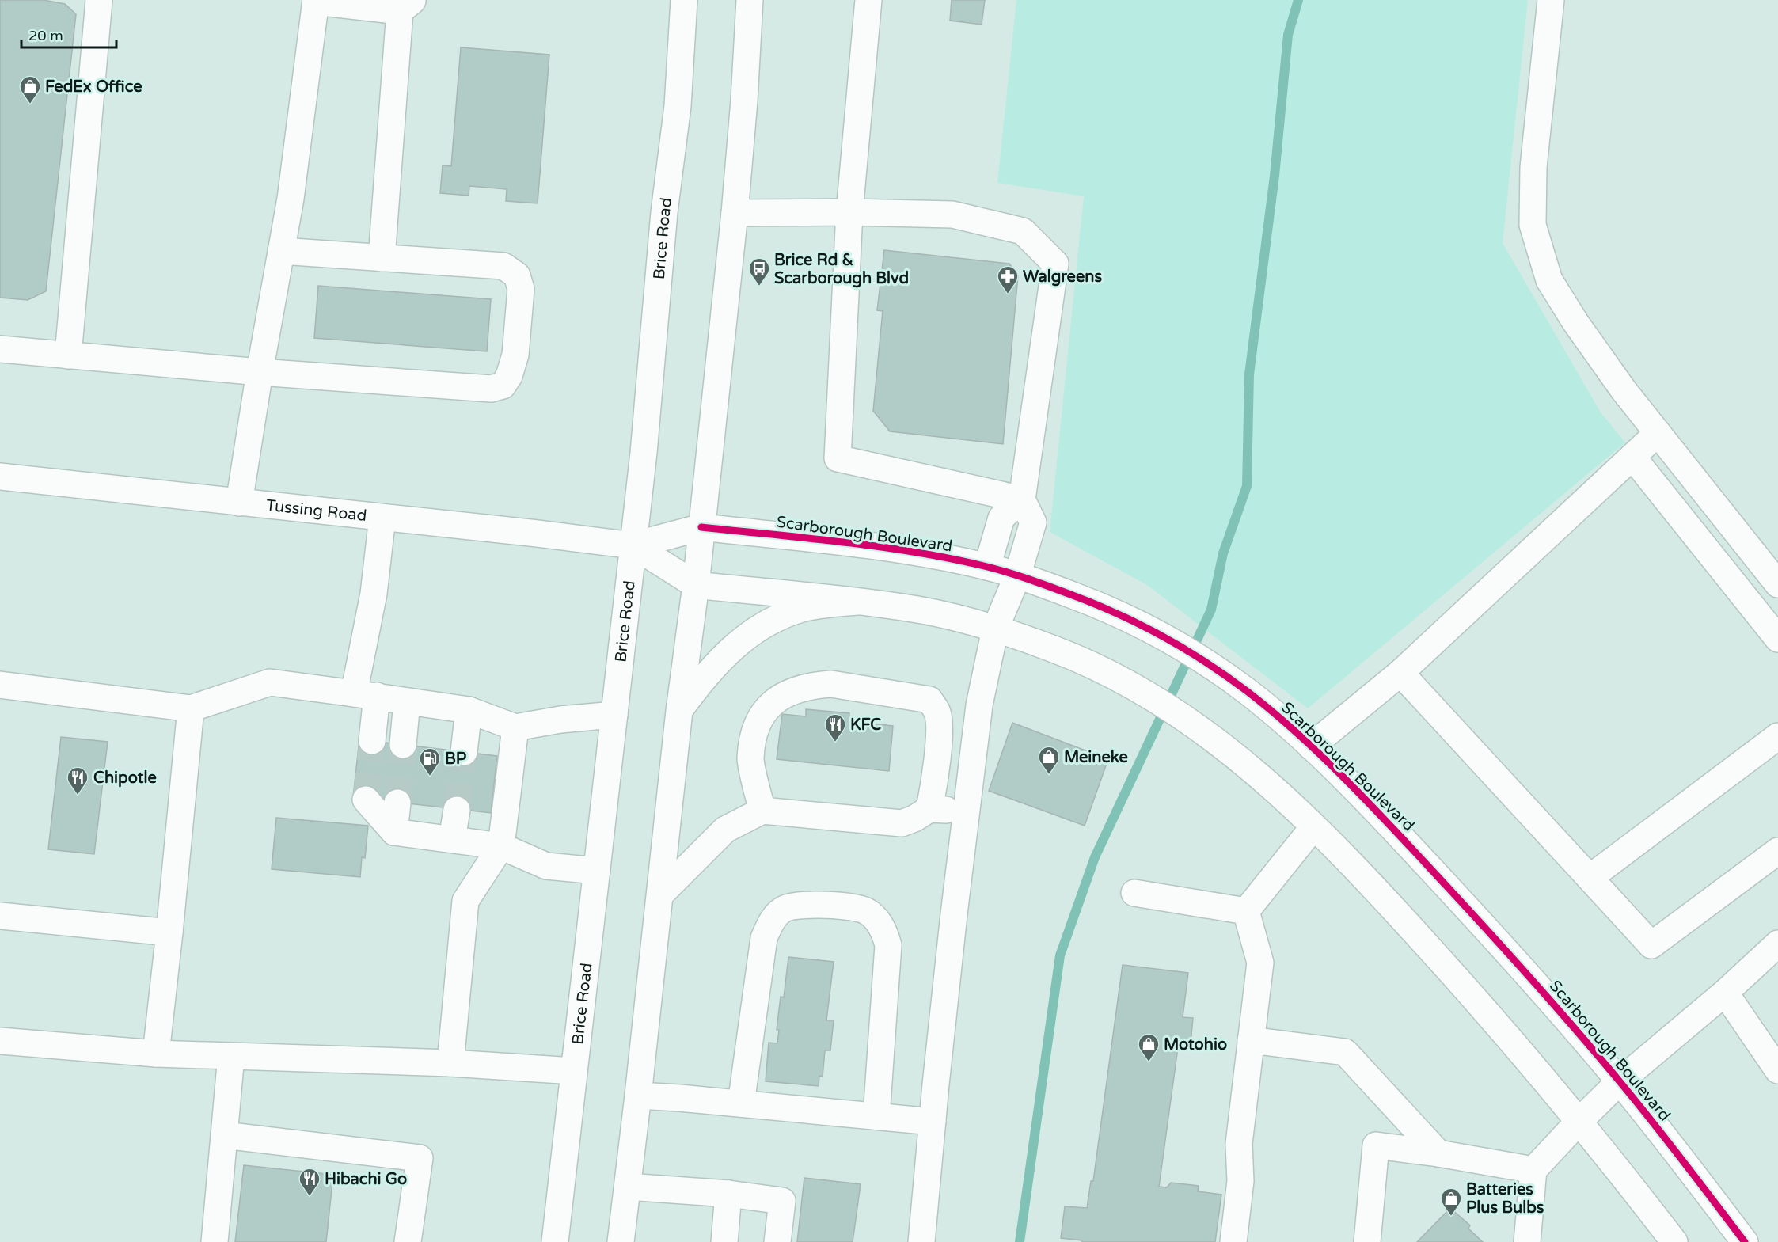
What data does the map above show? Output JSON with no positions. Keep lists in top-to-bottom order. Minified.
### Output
{"streets":{"main road":["Brice Road","Tussing Road","Scarborough Boulevard"]},"crossings":[["Brice Road","Tussing Road"],["Brice Road","Scarborough Boulevard"],["Tussing Road","Scarborough Boulevard"]],"places":{"shop":["FedEx Office","Meineke","Motohio","Batteries Plus Bulbs"],"bus stop":["Brice Rd & Scarborough Blvd"],"pharmacy":["Walgreens"],"restaurant":["KFC","Chipotle","Hibachi Go"],"fuel station":["BP"]},"scale_bar":"20 m"}
